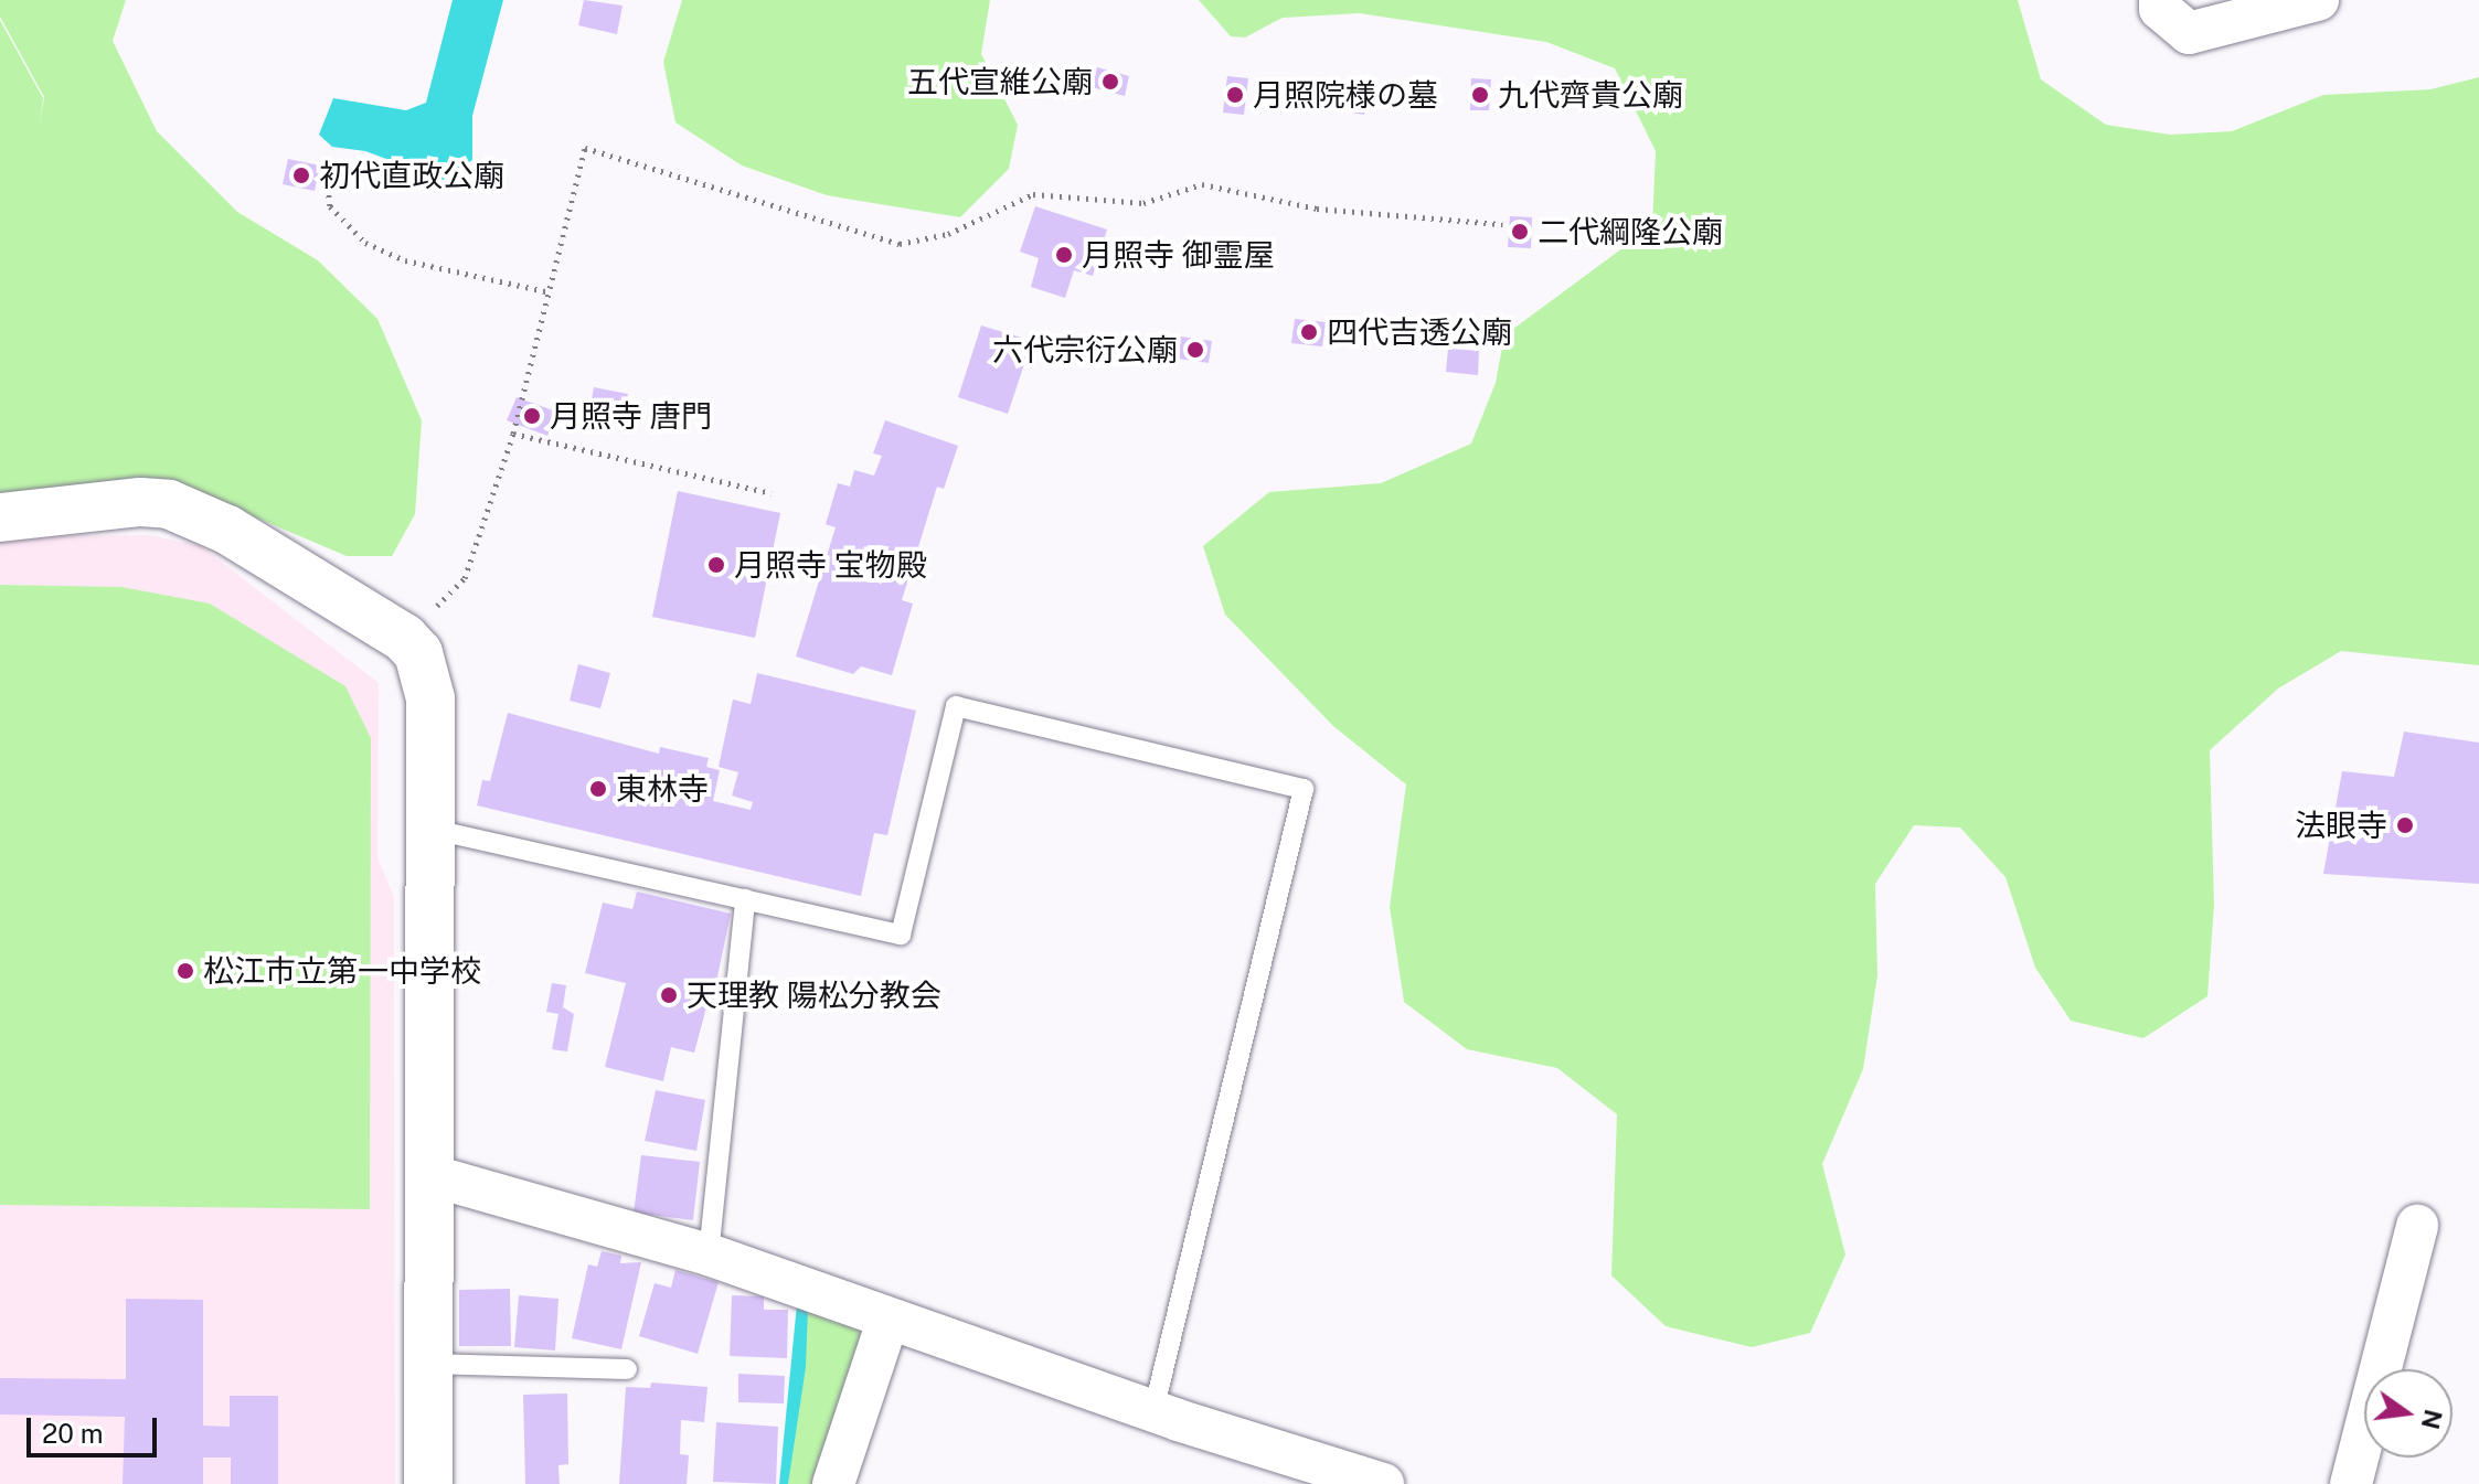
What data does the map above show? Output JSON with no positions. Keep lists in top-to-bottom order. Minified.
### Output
{"places":["五代宣維公廟","月照院様の墓","九代齊貴公廟","初代直政公廟","二代綱隆公廟","月照寺 御霊屋","四代吉透公廟","六代宗衍公廟","月照寺 唐門","月照寺 宝物殿","東林寺","法眼寺","松江市立第一中学校","天理教 陽松分教会"],"scale_bar":"20 m","north":"right"}
